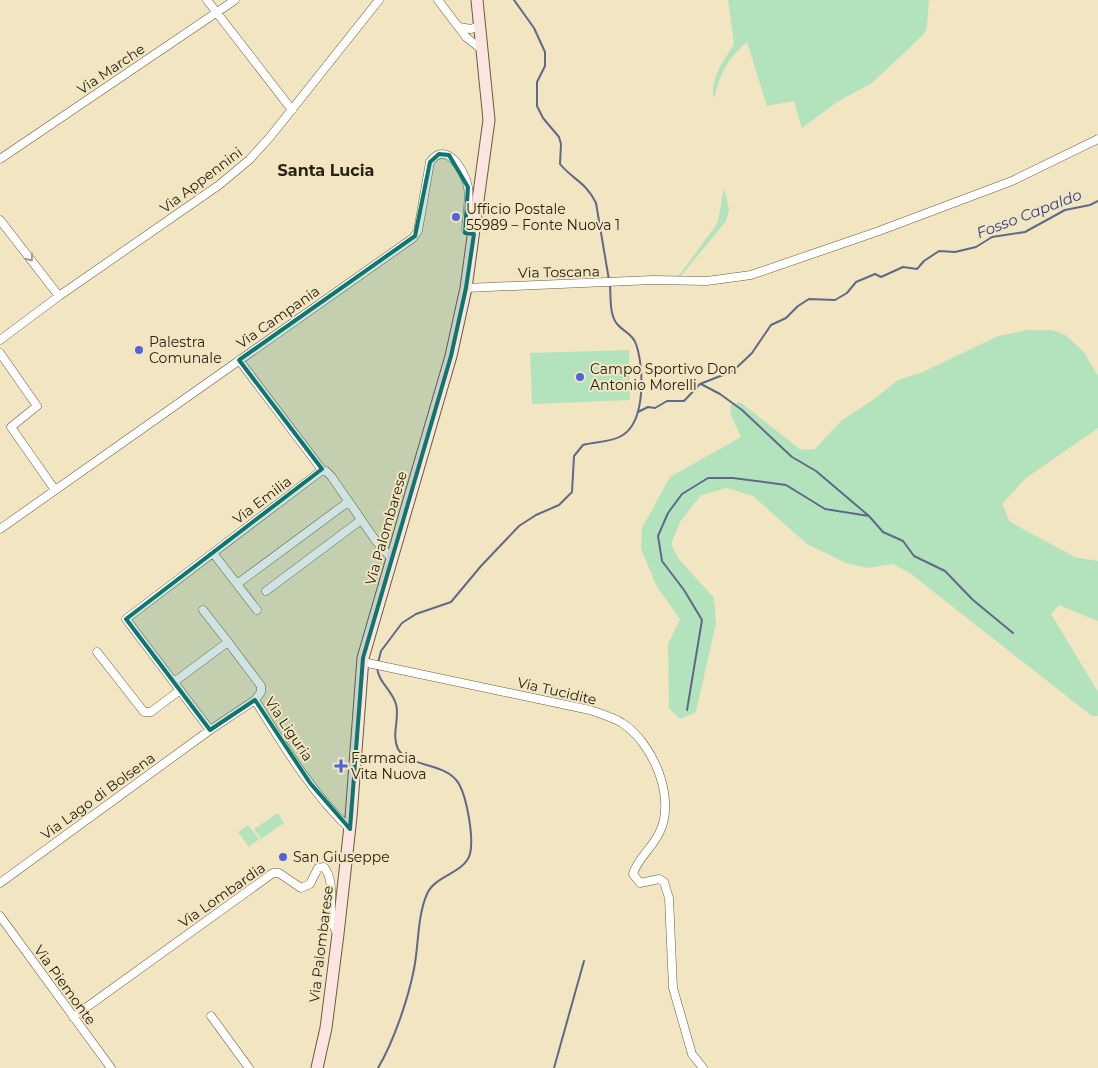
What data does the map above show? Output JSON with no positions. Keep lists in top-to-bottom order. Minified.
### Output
{"streets":{"main road":["Via Palombarese"],"street":["Via Marche","Via Appennini","Via Toscana","Via Campania","Via Emilia","Via Tucidite","Via Liguria","Via Lago di Bolsena","Via Lombardia","Via Piemonte"]},"crossings":[["Via Toscana","Via Palombarese"],["Via Campania","Via Palombarese"],["Via Palombarese","Via Tucidite"],["Via Palombarese","Via Liguria"],["Via Palombarese","Via Lombardia"],["Via Liguria","Via Lago di Bolsena"],["Via Lombardia","Via Piemonte"]],"districts":["Santa Lucia"],"water":["Fosso Capaldo"],"places":{"other":["Ufficio Postale 55989 – Fonte Nuova 1","Palestra Comunale","Campo Sportivo Don Antonio Morelli","San Giuseppe"],"health":["Farmacia Vita Nuova"]}}
